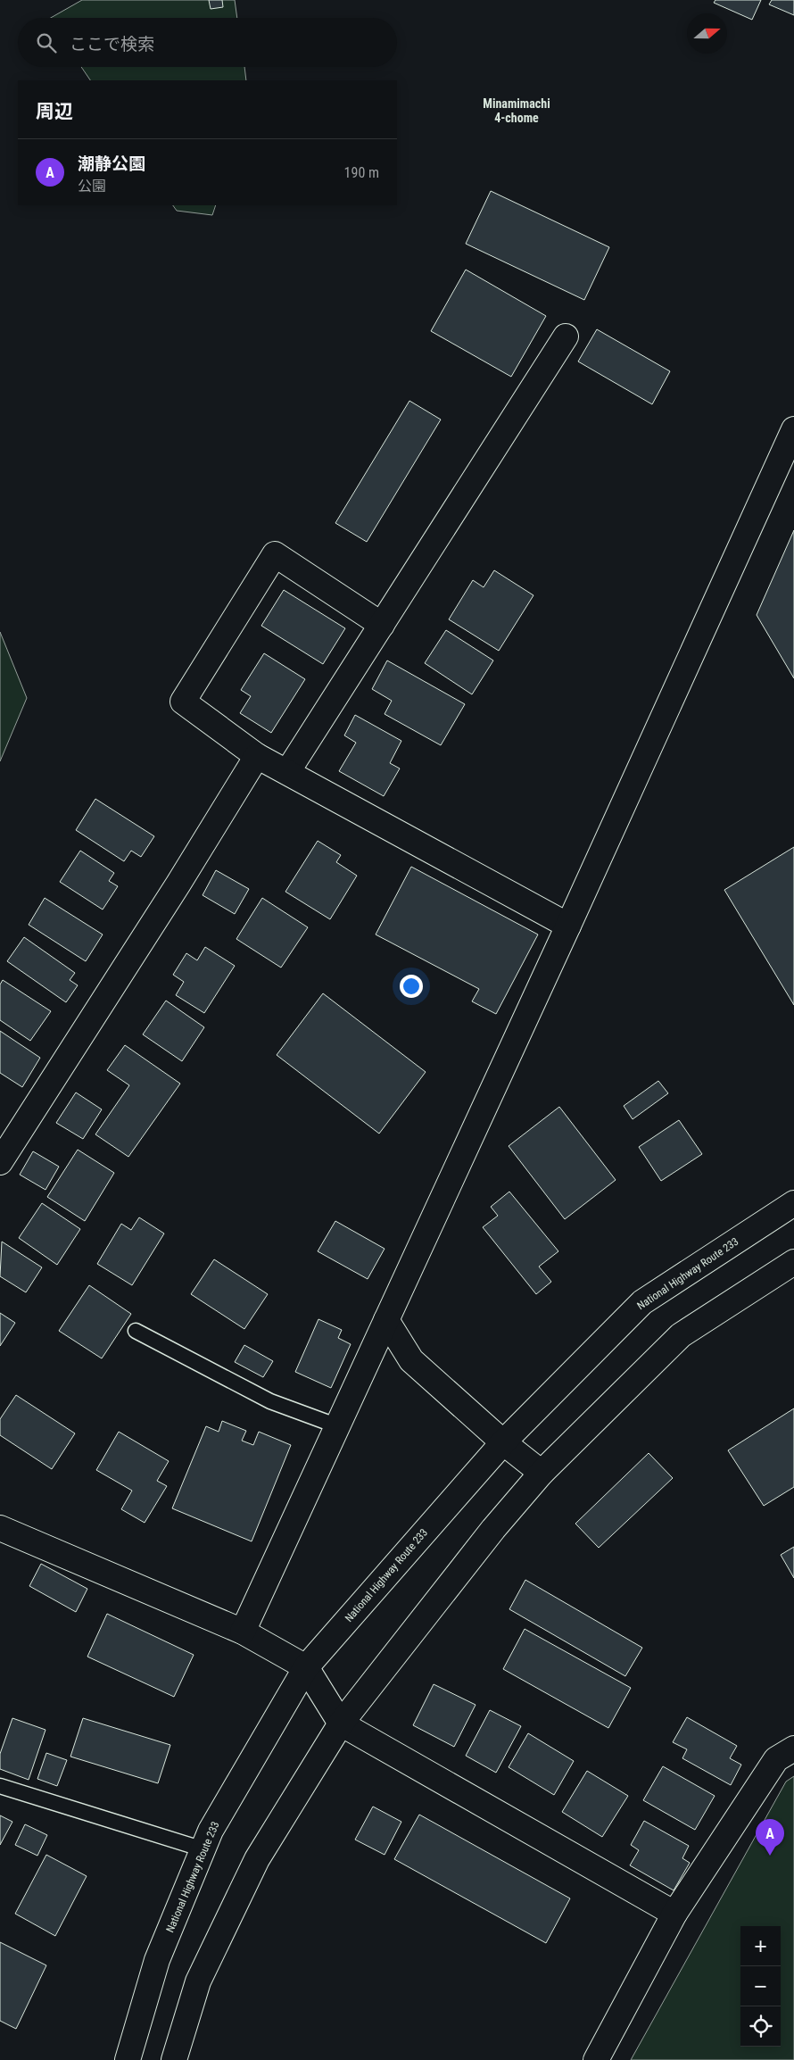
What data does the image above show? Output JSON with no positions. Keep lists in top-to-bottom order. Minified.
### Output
{"streets":{"main road":["National Highway Route 233"]},"districts":["Minamimachi 4-chome"],"north":"right","page":{"search":"ここで検索","heading":"周辺","list":[{"mark":"A","name":"潮静公園","note":"公園","value":"190 m"}],"pins":"A","map_buttons":["+","−"]}}
